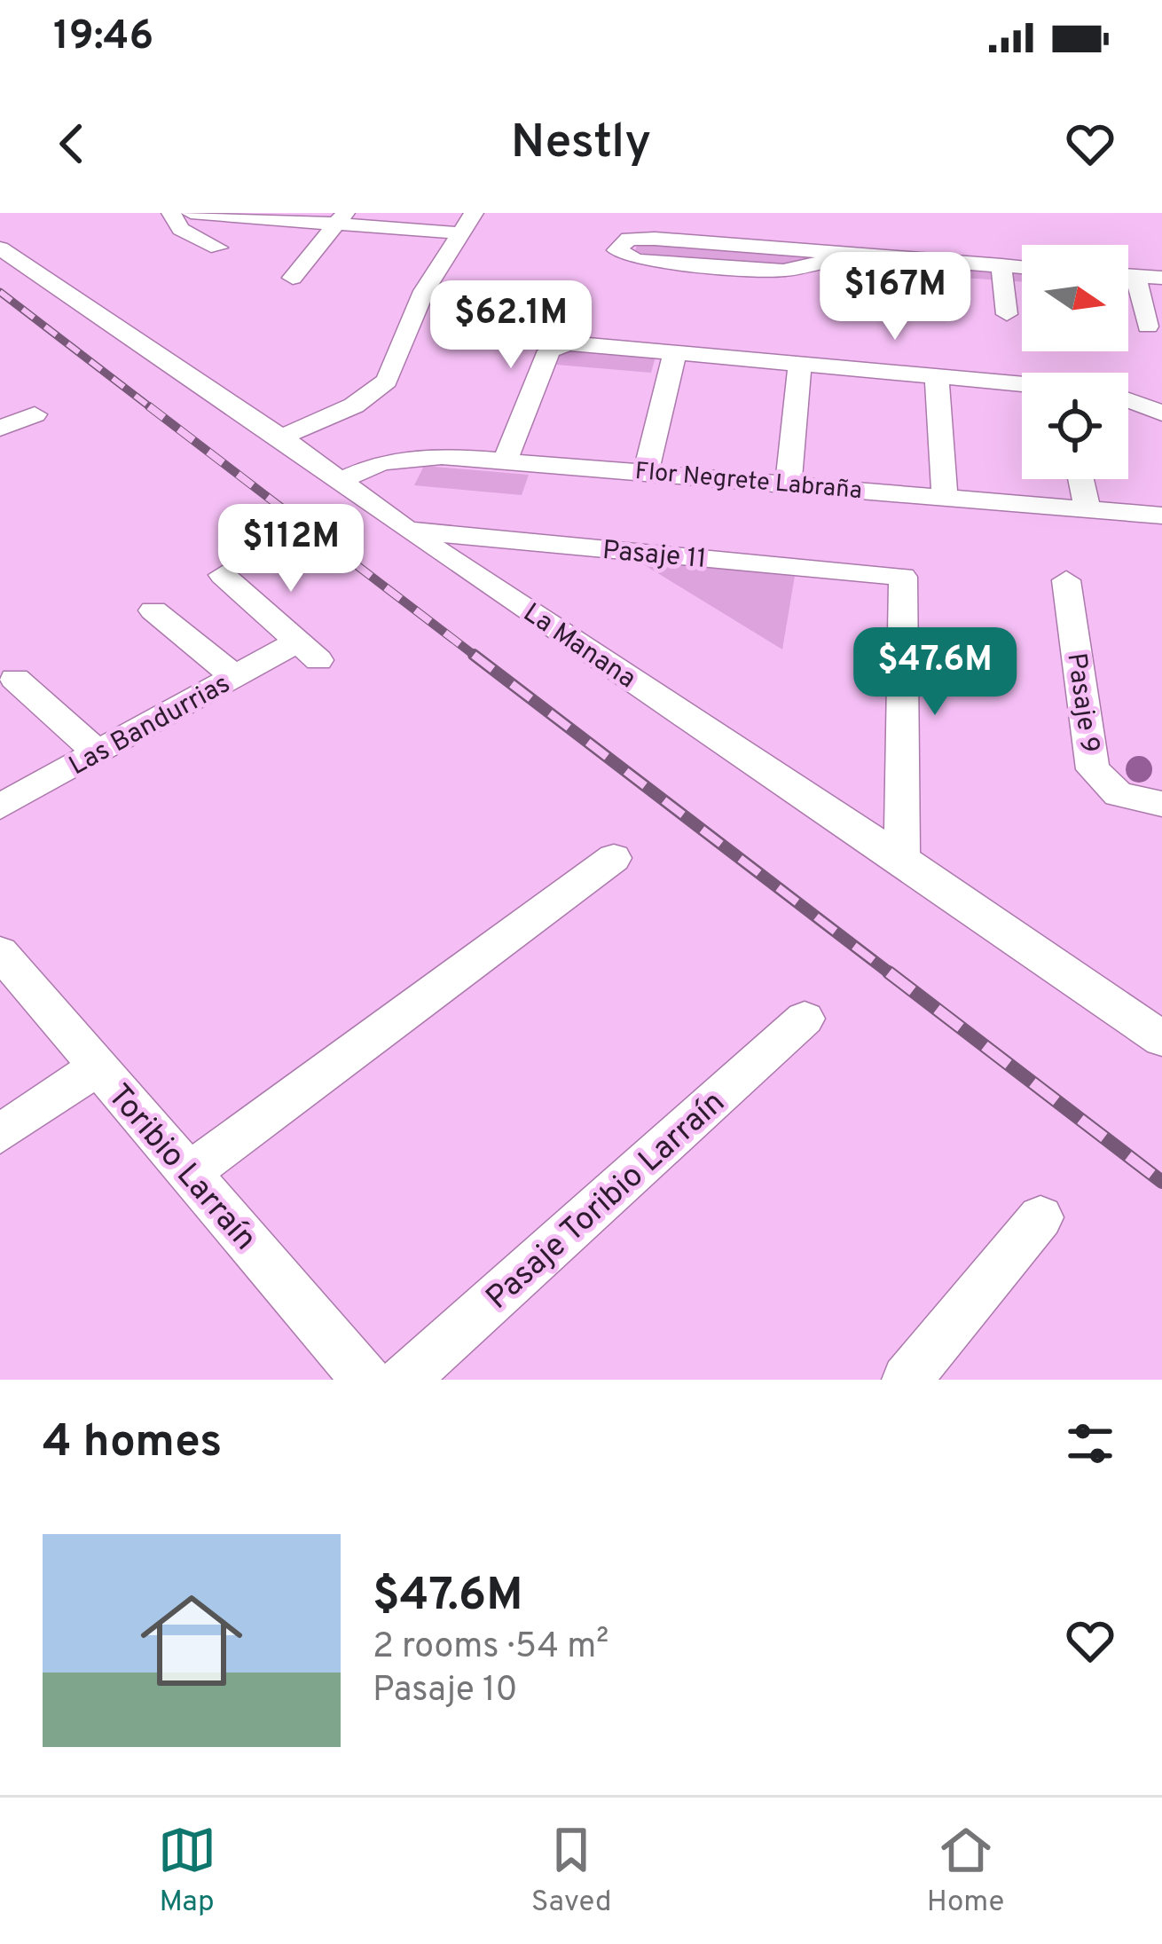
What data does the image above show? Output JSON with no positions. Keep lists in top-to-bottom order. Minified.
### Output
{"streets":{"street":["Flor Negrete Labraña","Pasaje 11","La Manana","Pasaje 9","Las Bandurrias","Toribio Larraín","Pasaje Toribio Larraín"]},"crossings":[["Flor Negrete Labraña","La Manana"],["Pasaje 11","La Manana"]],"north":"right","page":{"status":"19:46","header":"Nestly","price":["$167M","$62.1M","$112M","$47.6M"],"heading":"4 homes","list":[{"name":"$47.6M","note":"2 rooms · 54 m² · Pasaje 10"}],"tabs":["Map","Saved","Home"]}}
